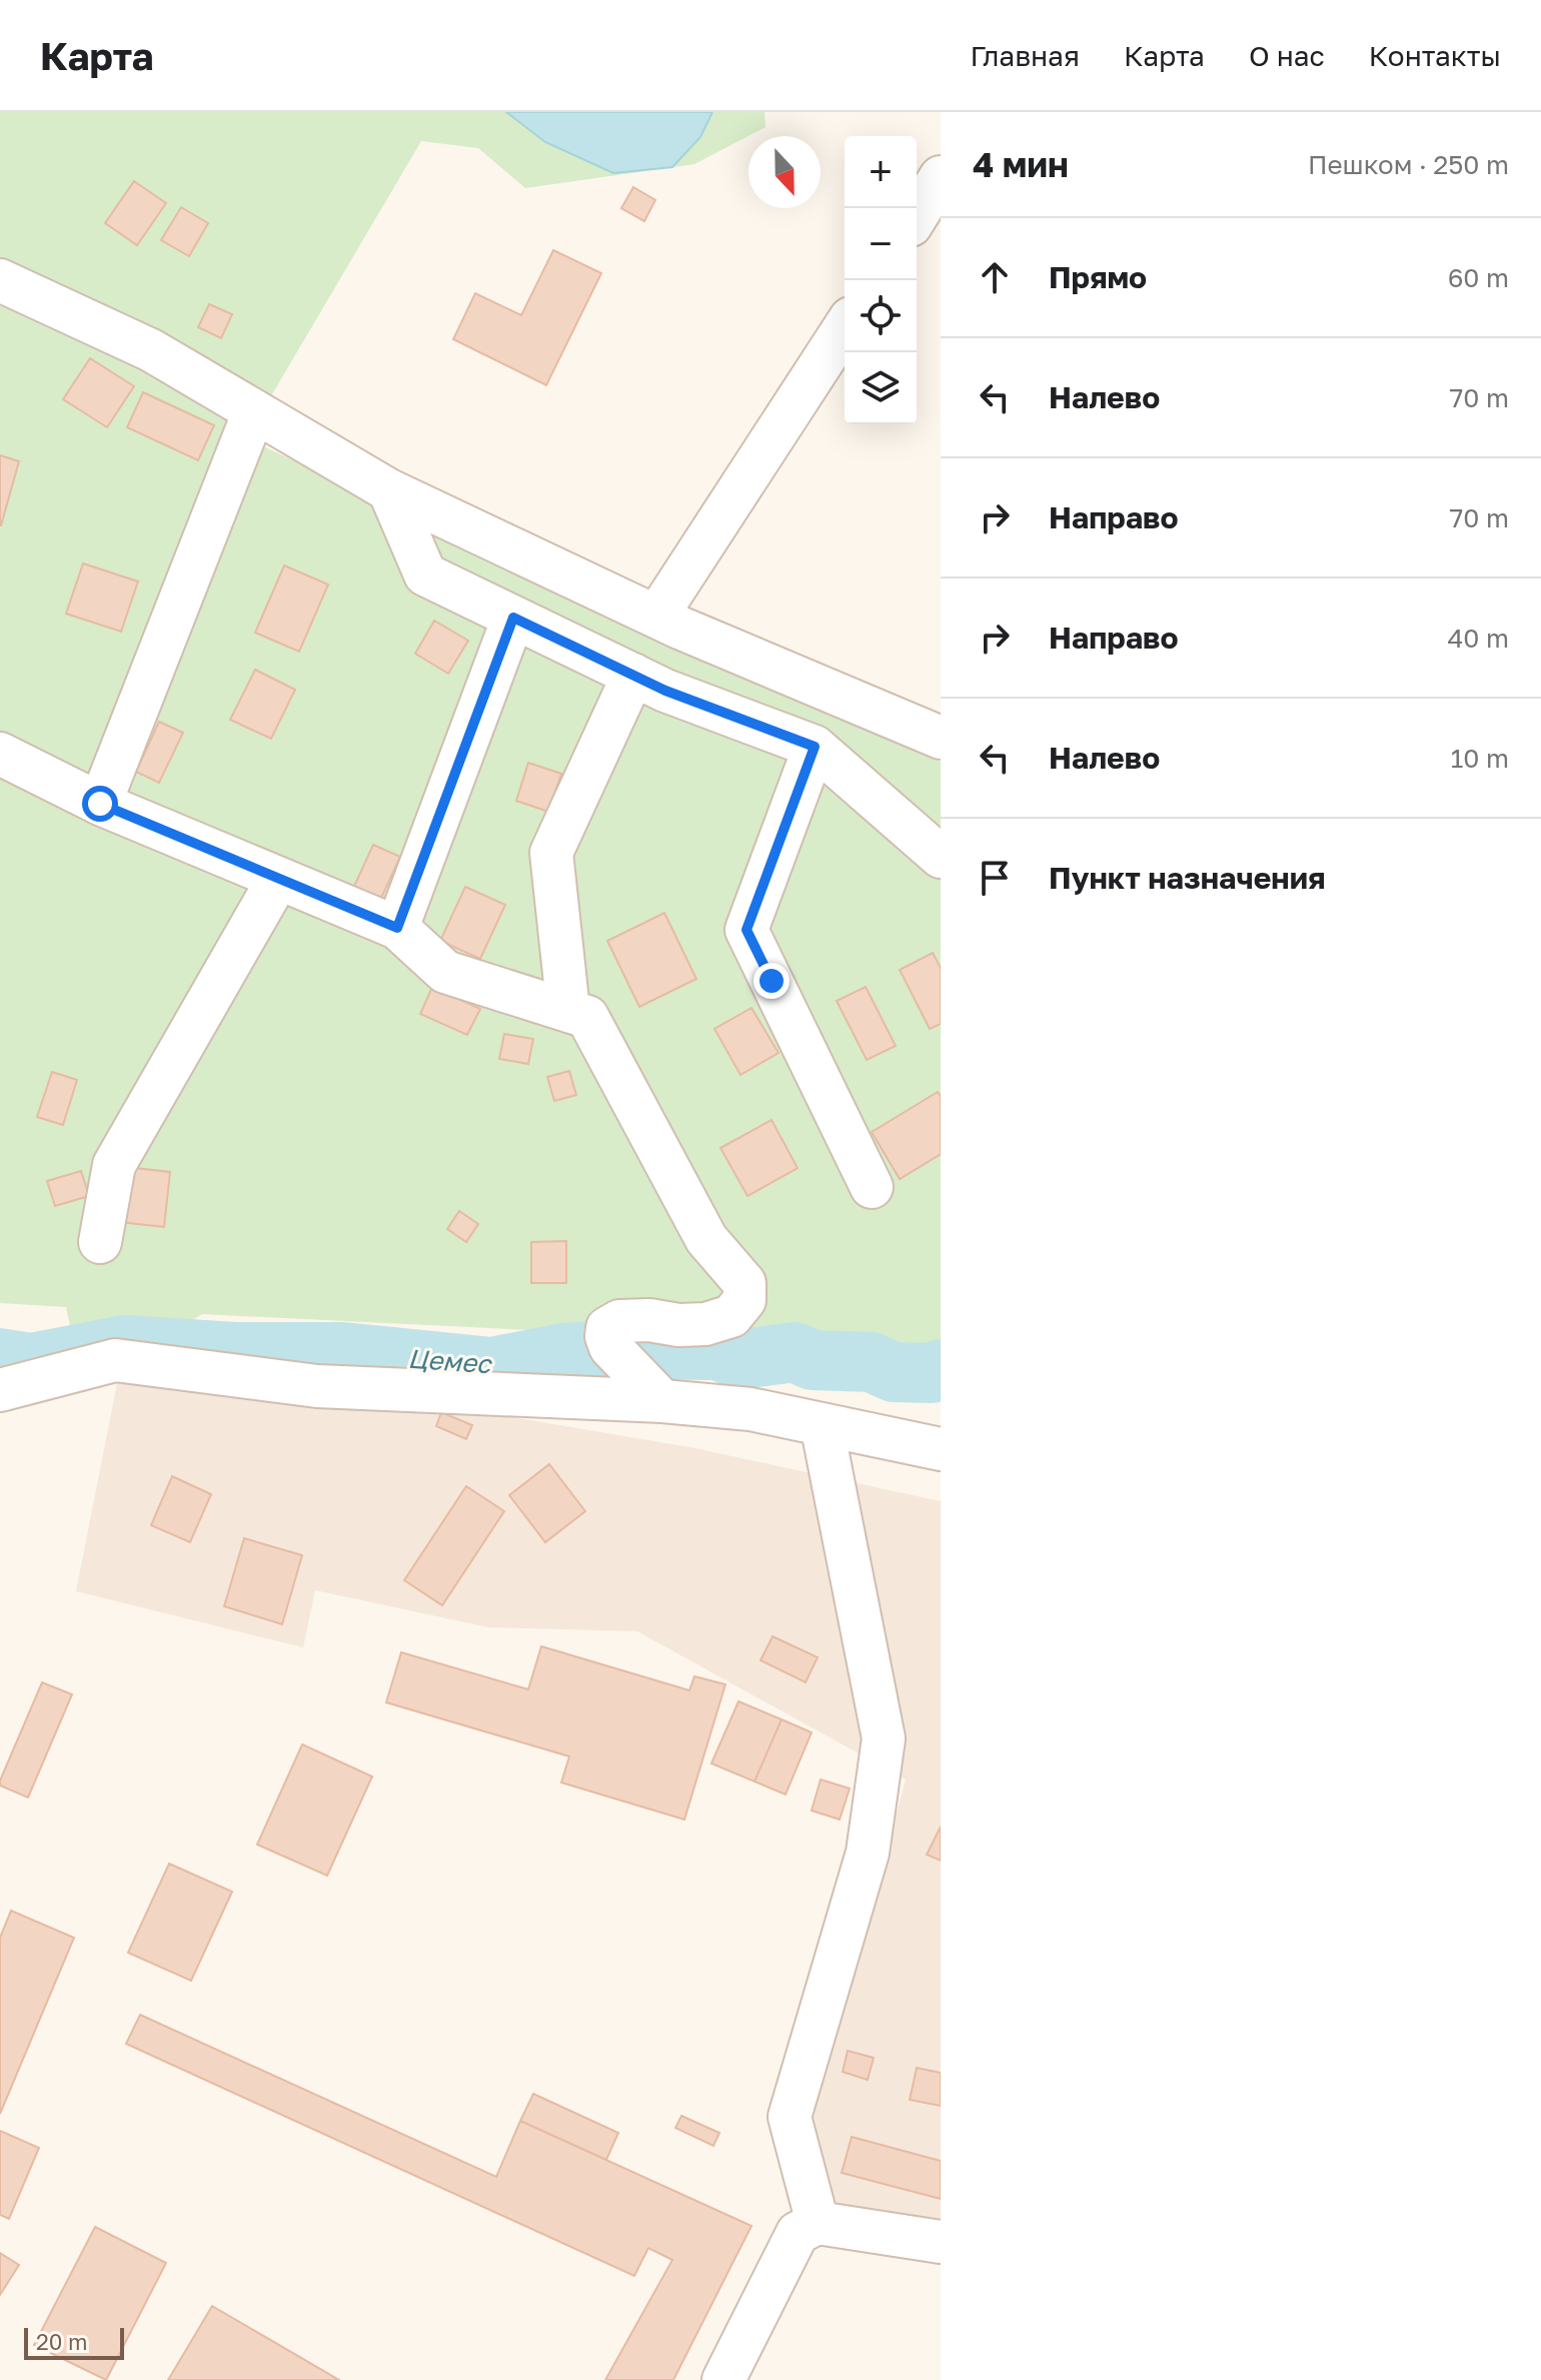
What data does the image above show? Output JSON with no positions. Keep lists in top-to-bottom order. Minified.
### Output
{"water":["Цемес"],"scale_bar":"20 m","north":"bottom","page":{"header":"Карта","nav":["Главная","Карта","О нас","Контакты"],"heading":["4 мин","Пешком · 250 m"],"map_buttons":["+","−"],"list":[["Прямо","60 m"],["Налево","70 m"],["Направо","70 m"],["Направо","40 m"],["Налево","10 m"],"Пункт назначения"],"scale":"20 m"}}
